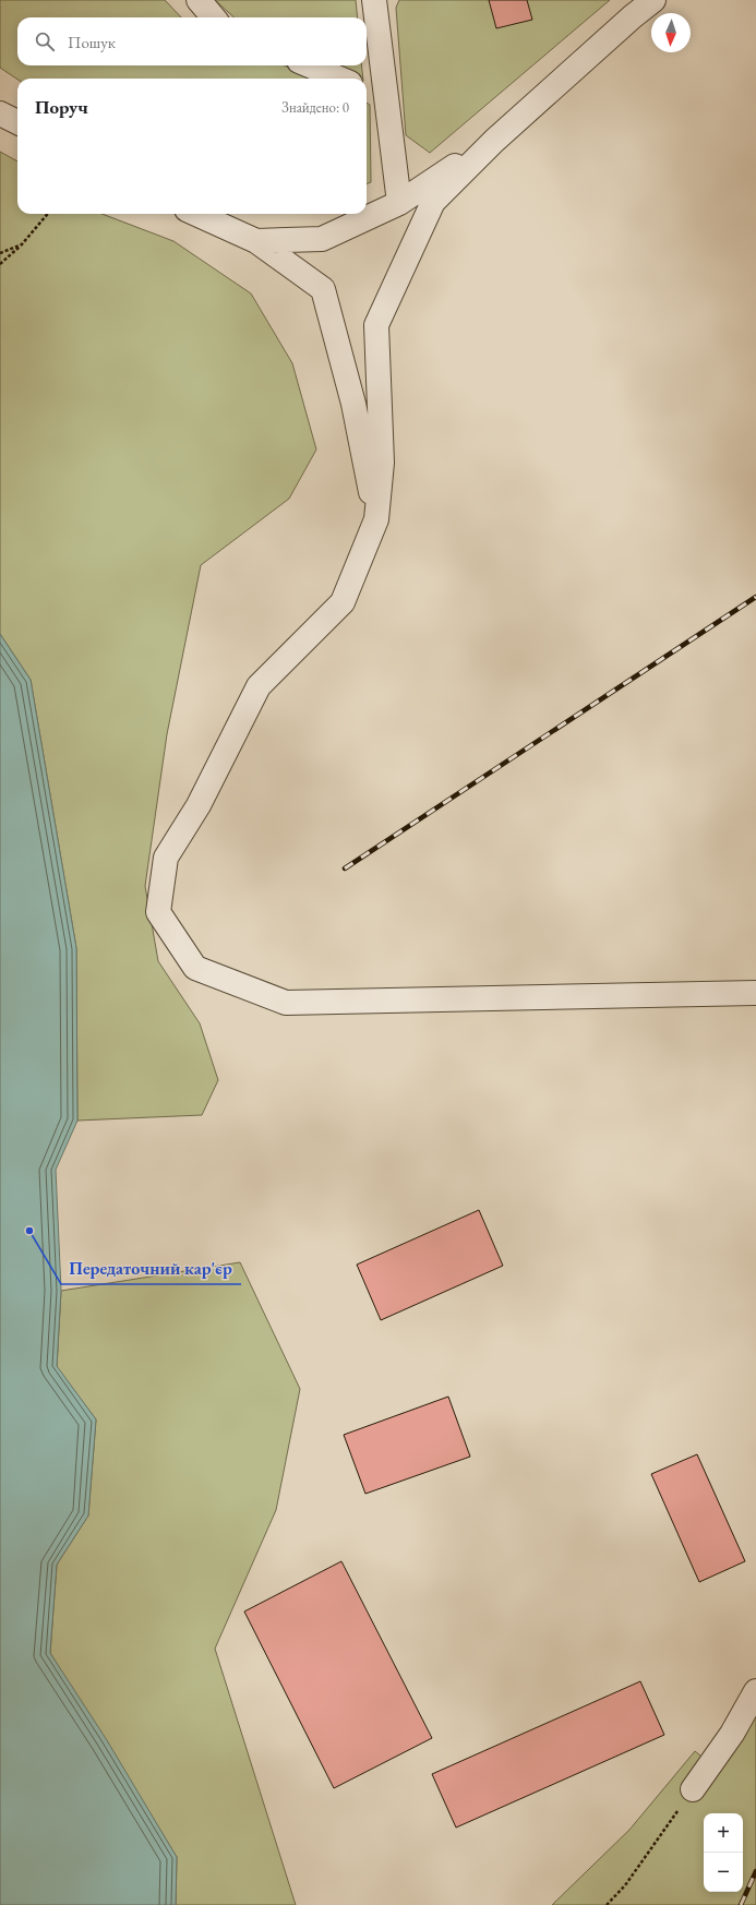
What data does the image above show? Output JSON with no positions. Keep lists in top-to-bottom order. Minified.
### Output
{"places":["Передаточний кар'єр"],"north":"bottom","page":{"search":"Пошук","heading":["Поруч","Знайдено: 0"],"map_buttons":["+","−"]}}
